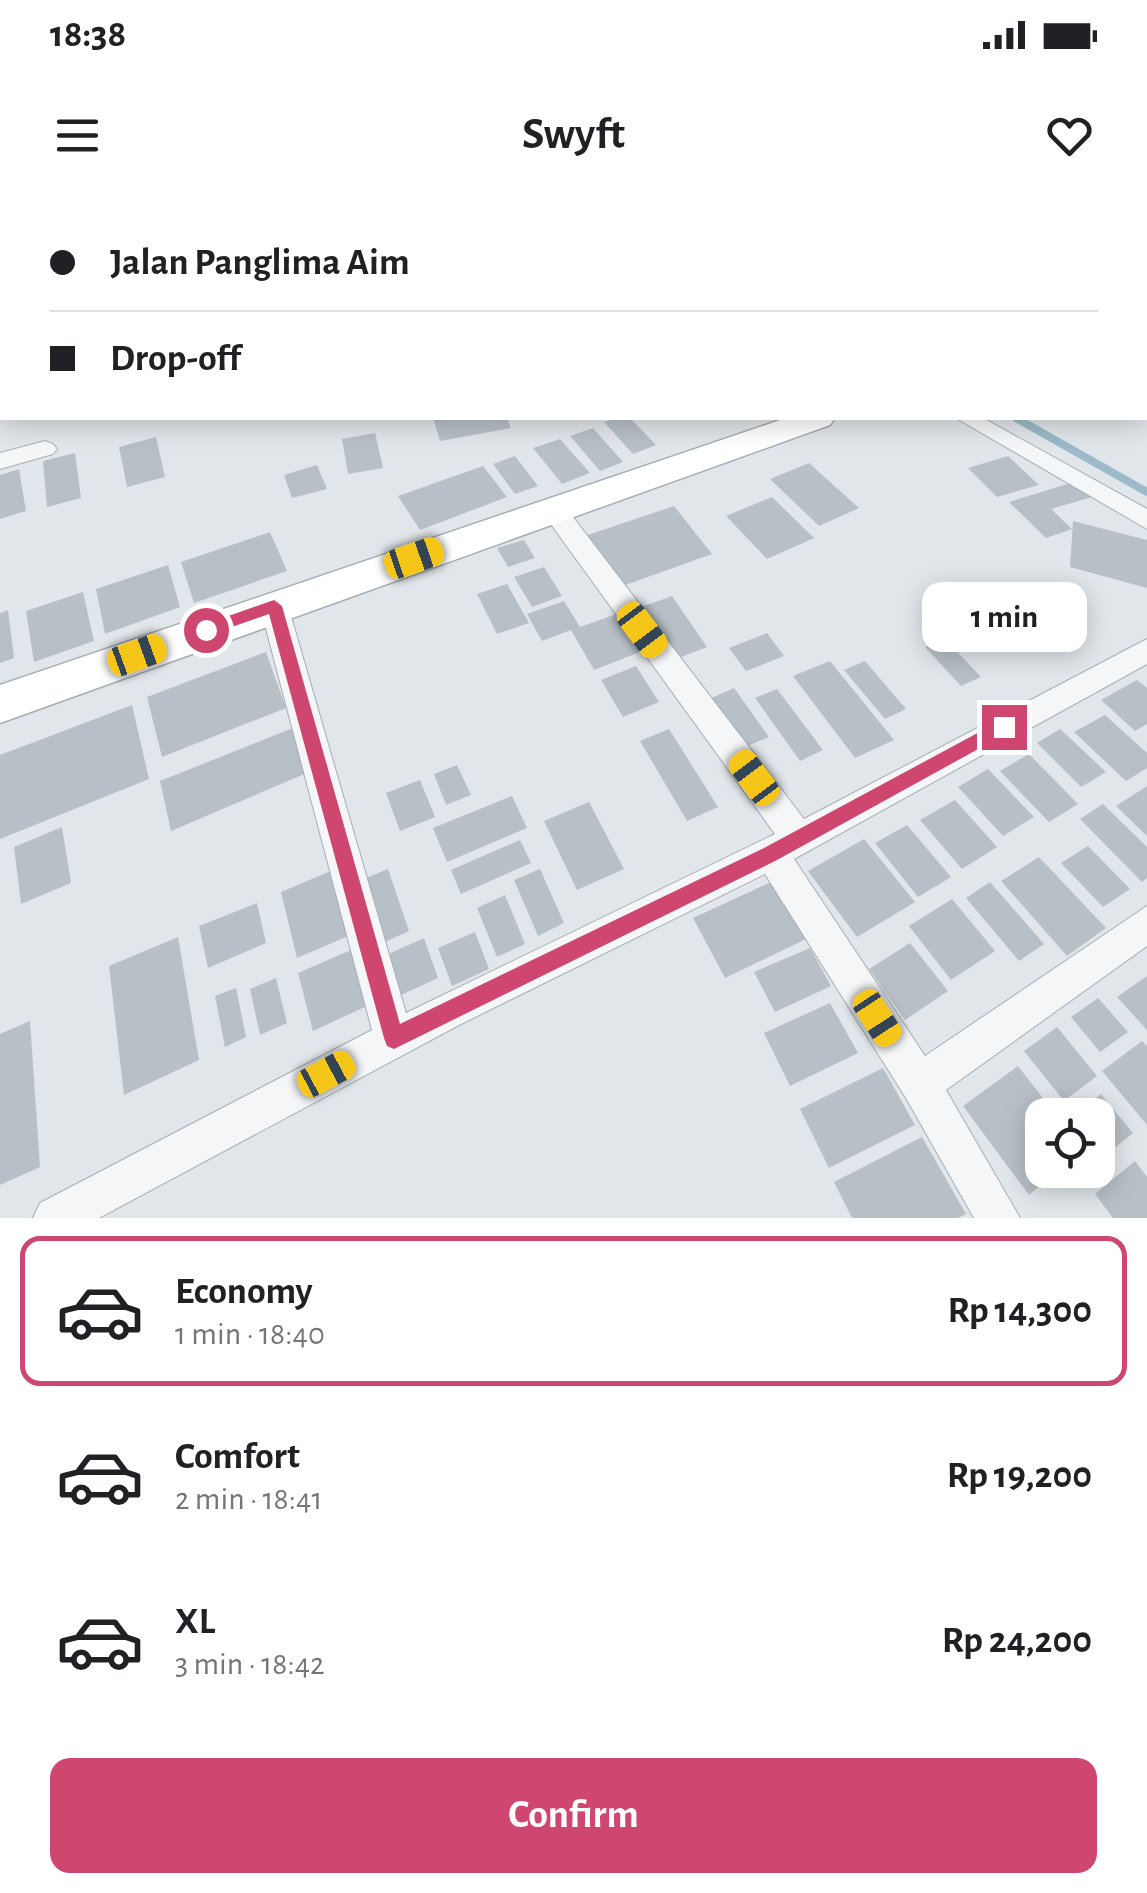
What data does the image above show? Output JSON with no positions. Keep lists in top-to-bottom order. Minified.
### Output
{"page":{"status":"18:38","header":"Swyft","banner":["Jalan Panglima Aim","Drop-off"],"bubble":"1 min","list":[{"name":"Economy","note":"1 min · 18:40","value":"Rp 14,300"},{"name":"Comfort","note":"2 min · 18:41","value":"Rp 19,200"},{"name":"XL","note":"3 min · 18:42","value":"Rp 24,200"}],"buttons":"Confirm"}}
